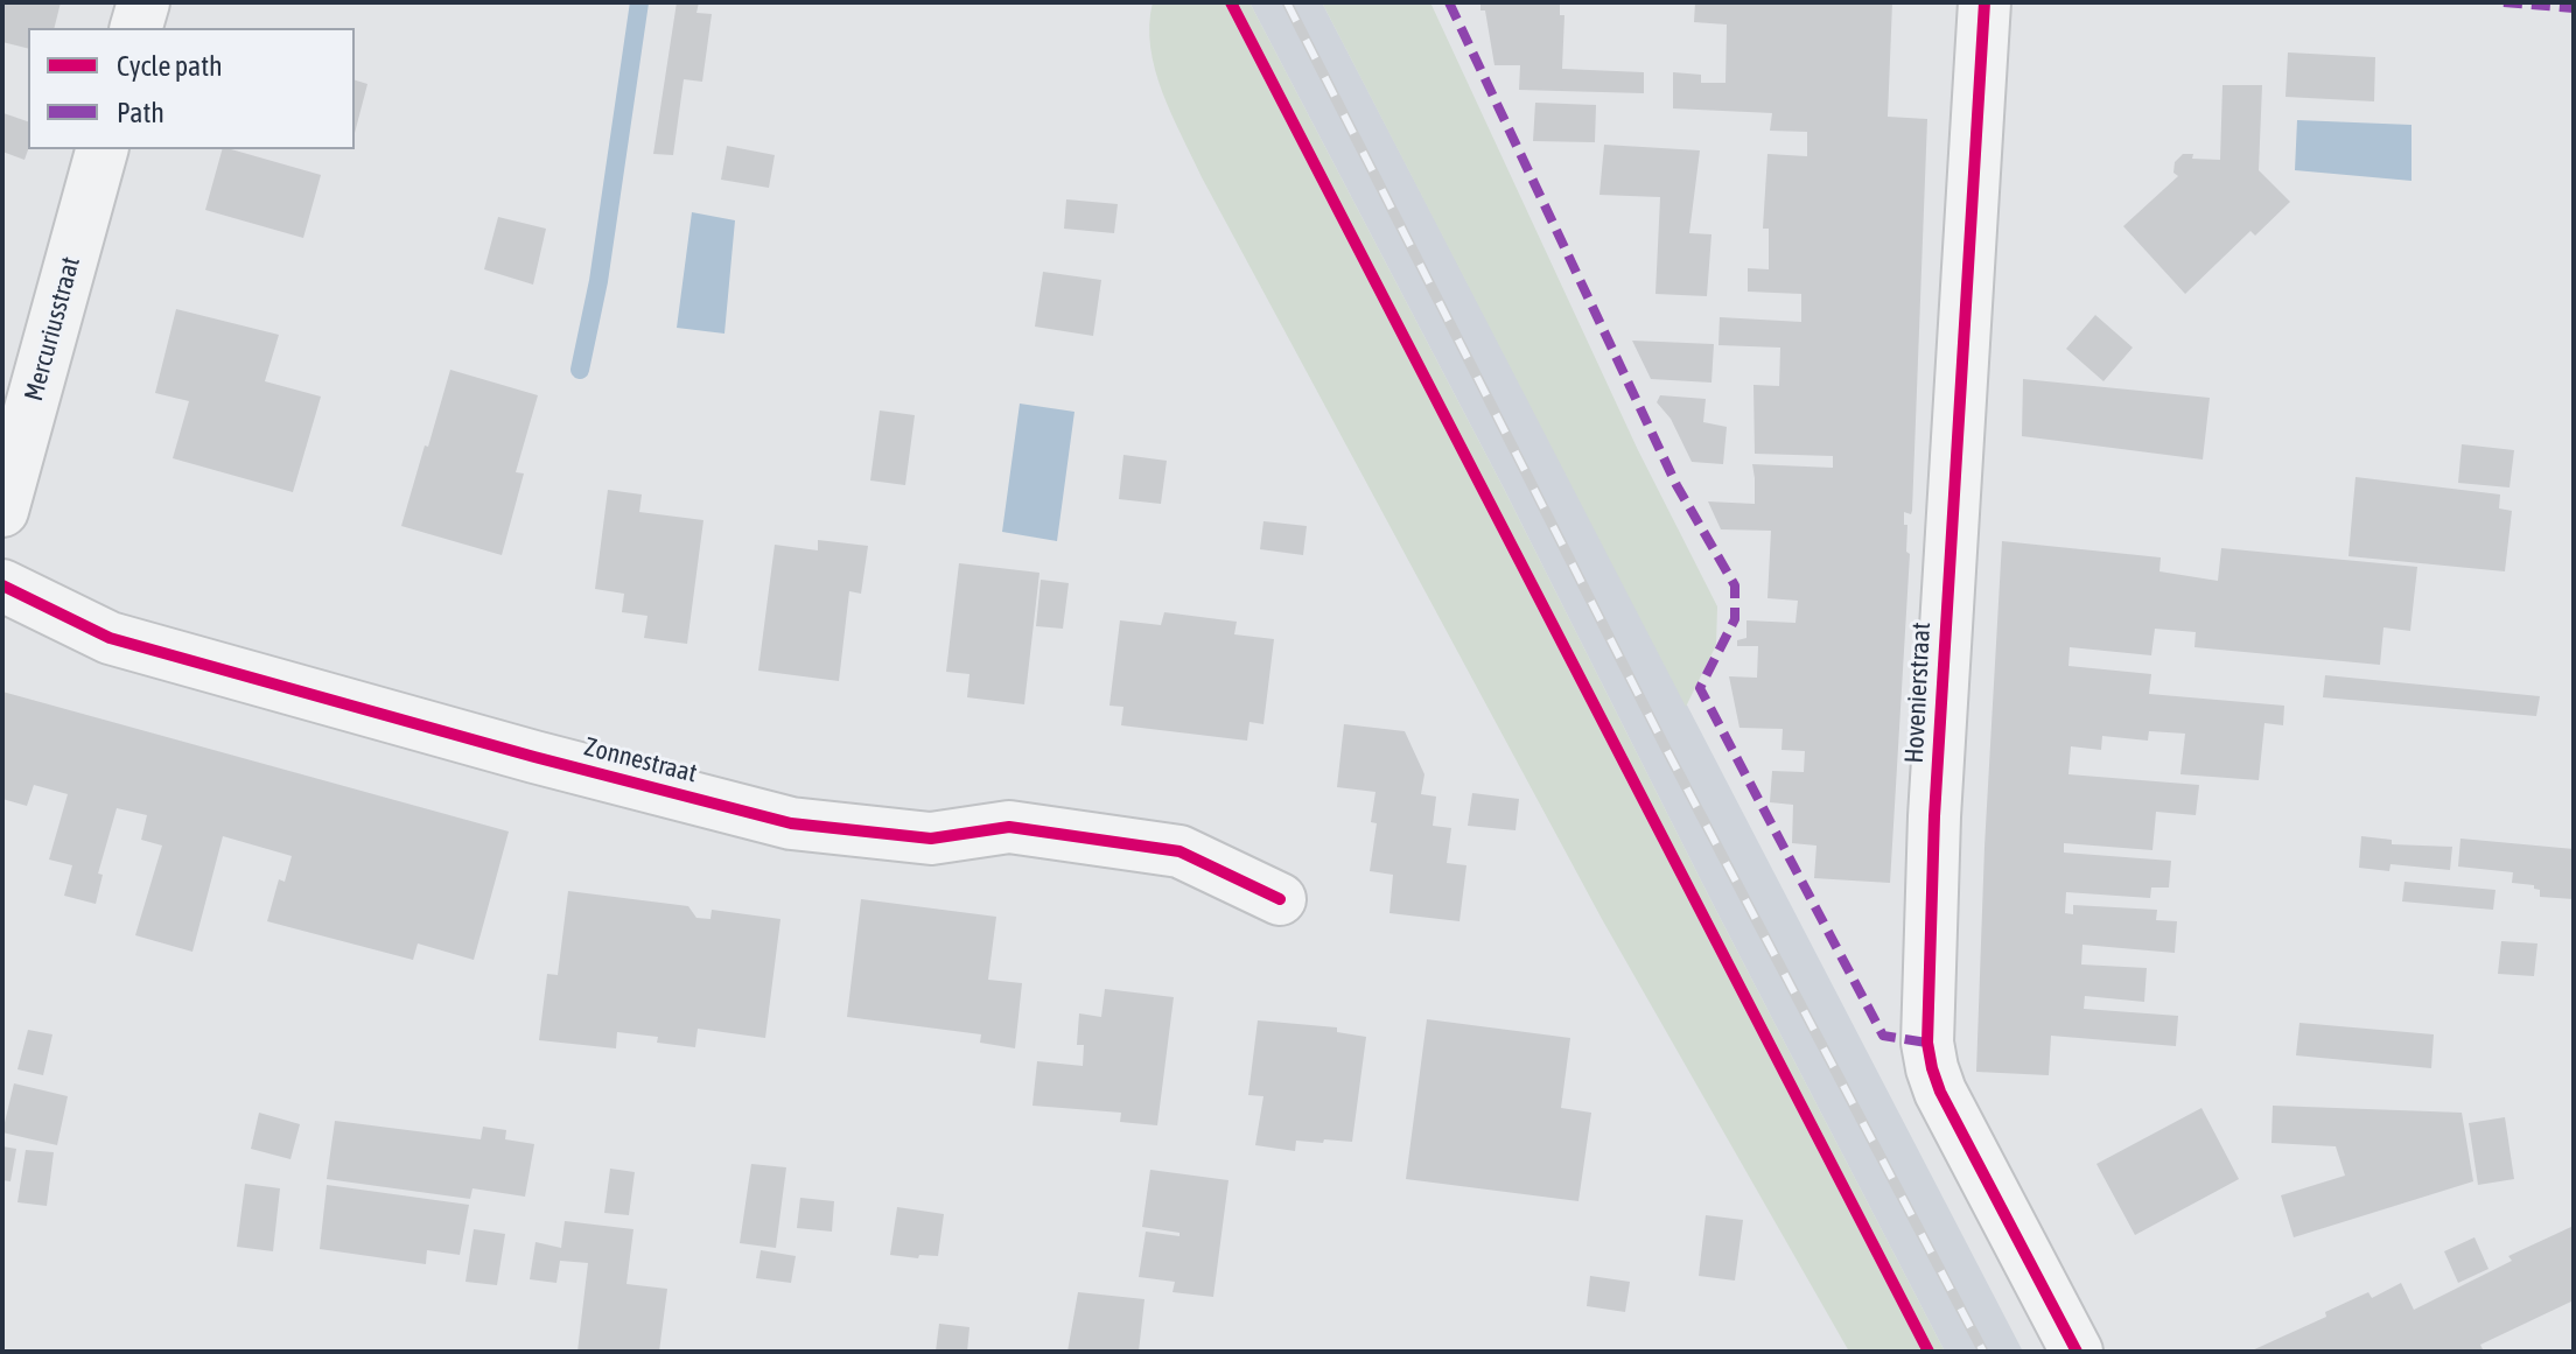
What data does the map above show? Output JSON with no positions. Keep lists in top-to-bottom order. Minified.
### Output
{"streets":{"street":["Mercuriusstraat","Hovenierstraat","Zonnestraat"]},"legend":["Cycle path","Path"]}
